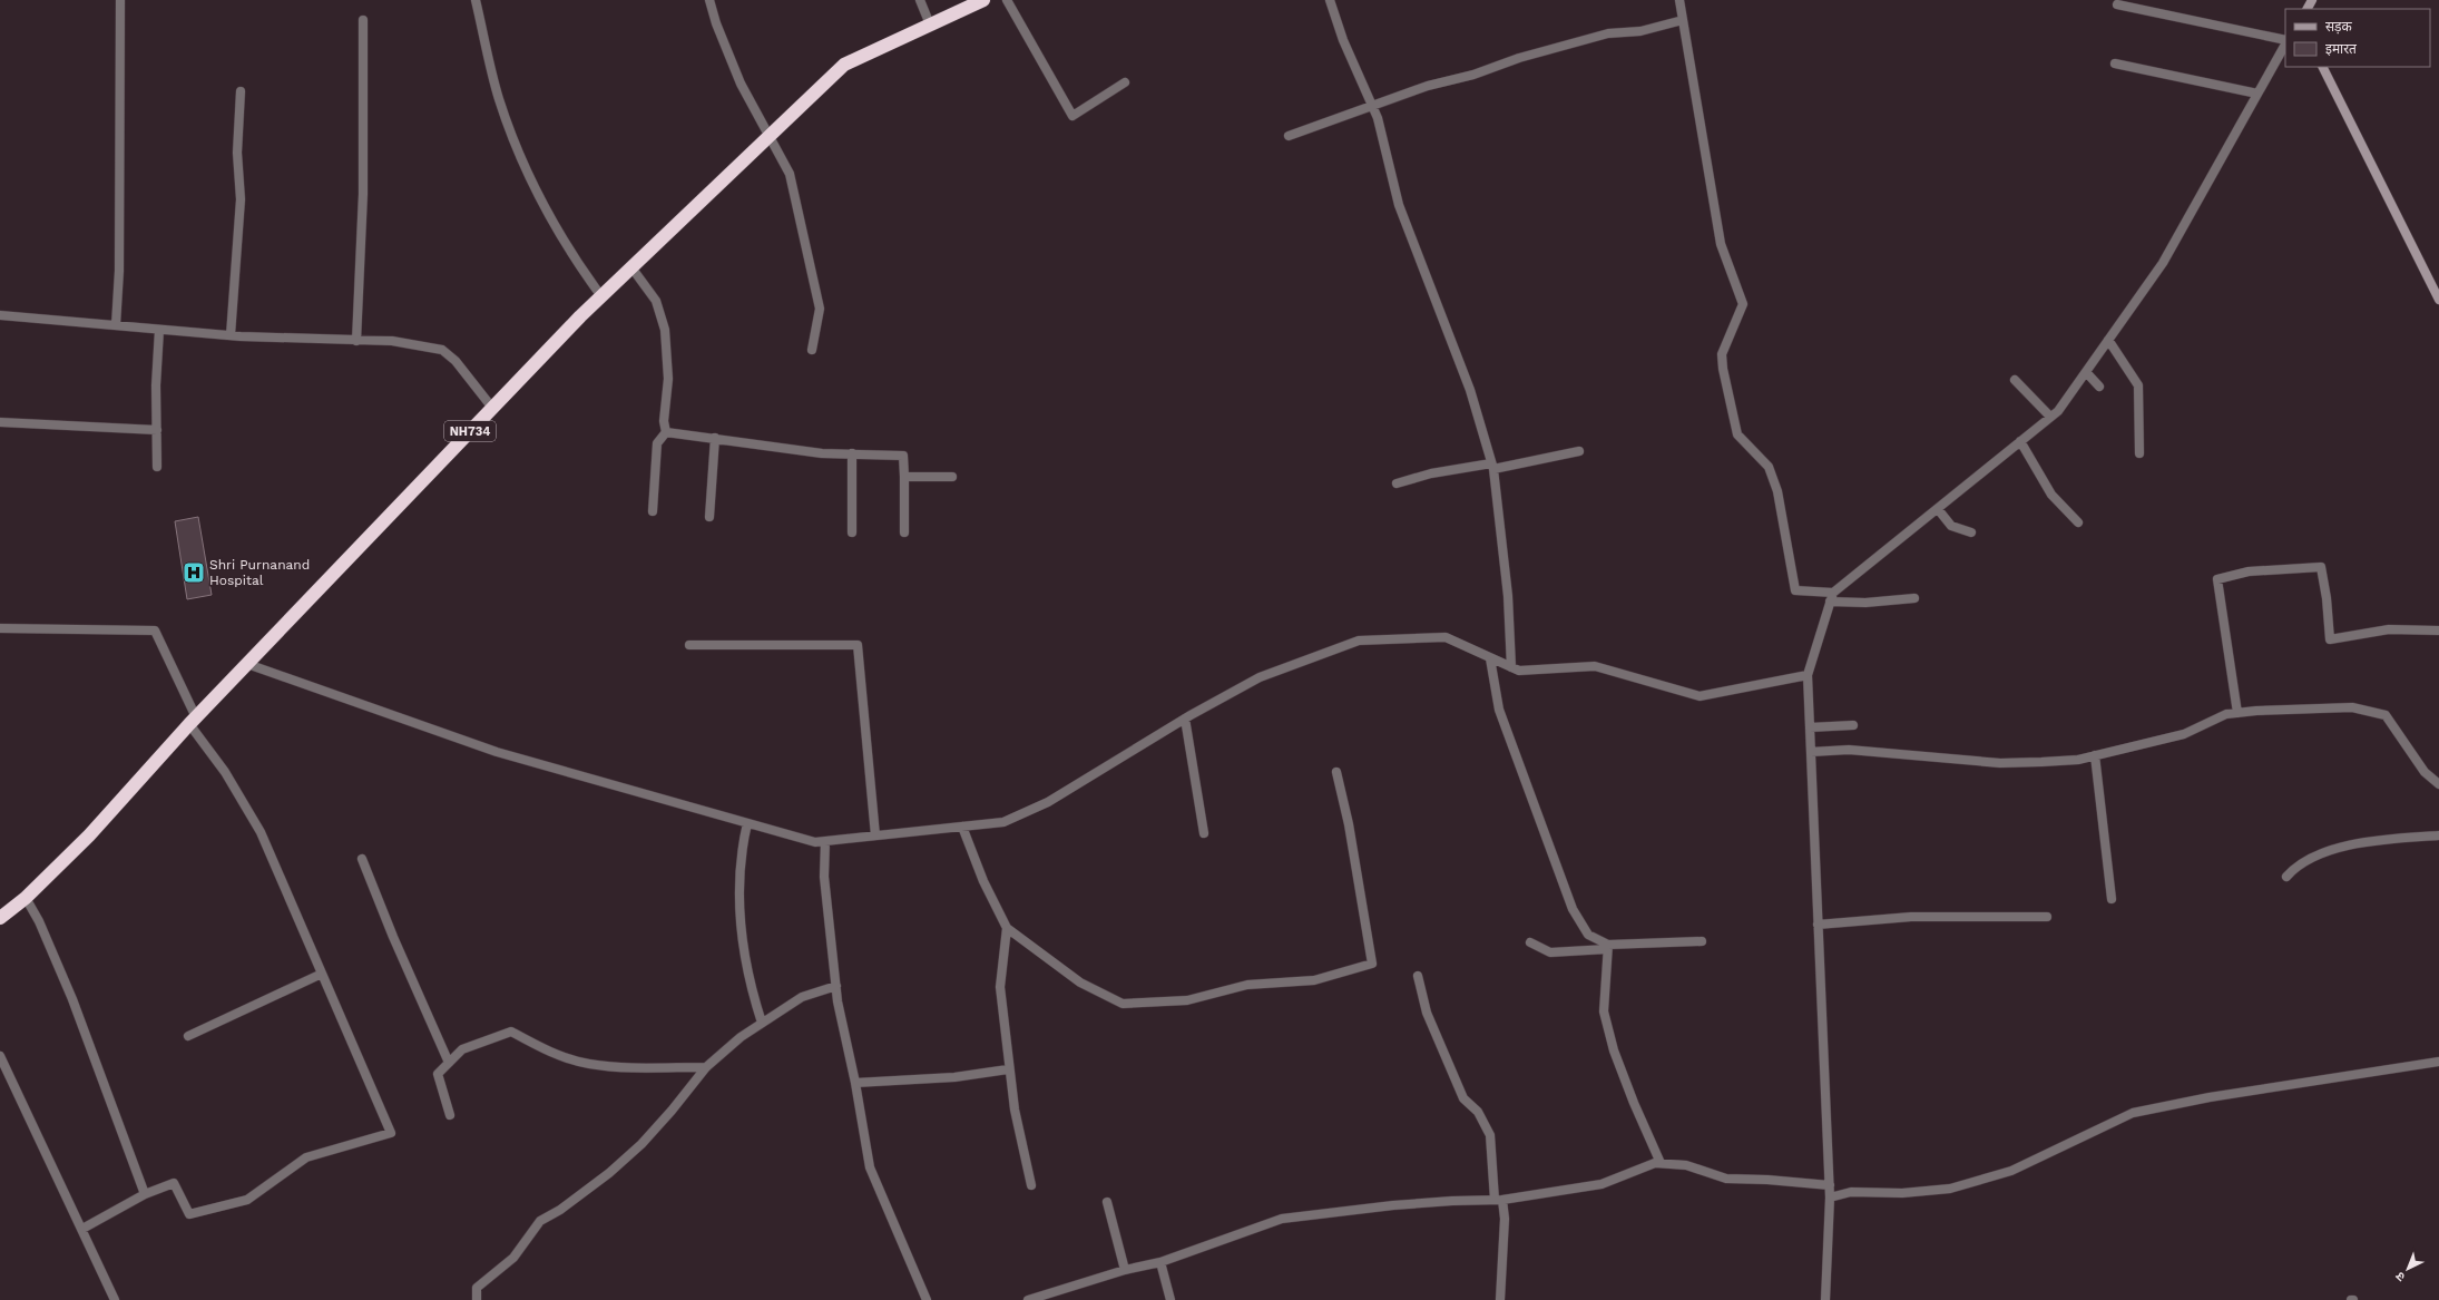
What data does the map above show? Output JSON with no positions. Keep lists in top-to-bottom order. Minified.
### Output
{"streets":{"highway":["NH734"]},"places":{"hospital":["Shri Purnanand Hospital"]},"legend":["सड़क","इमारत"],"north":"bottom left"}
